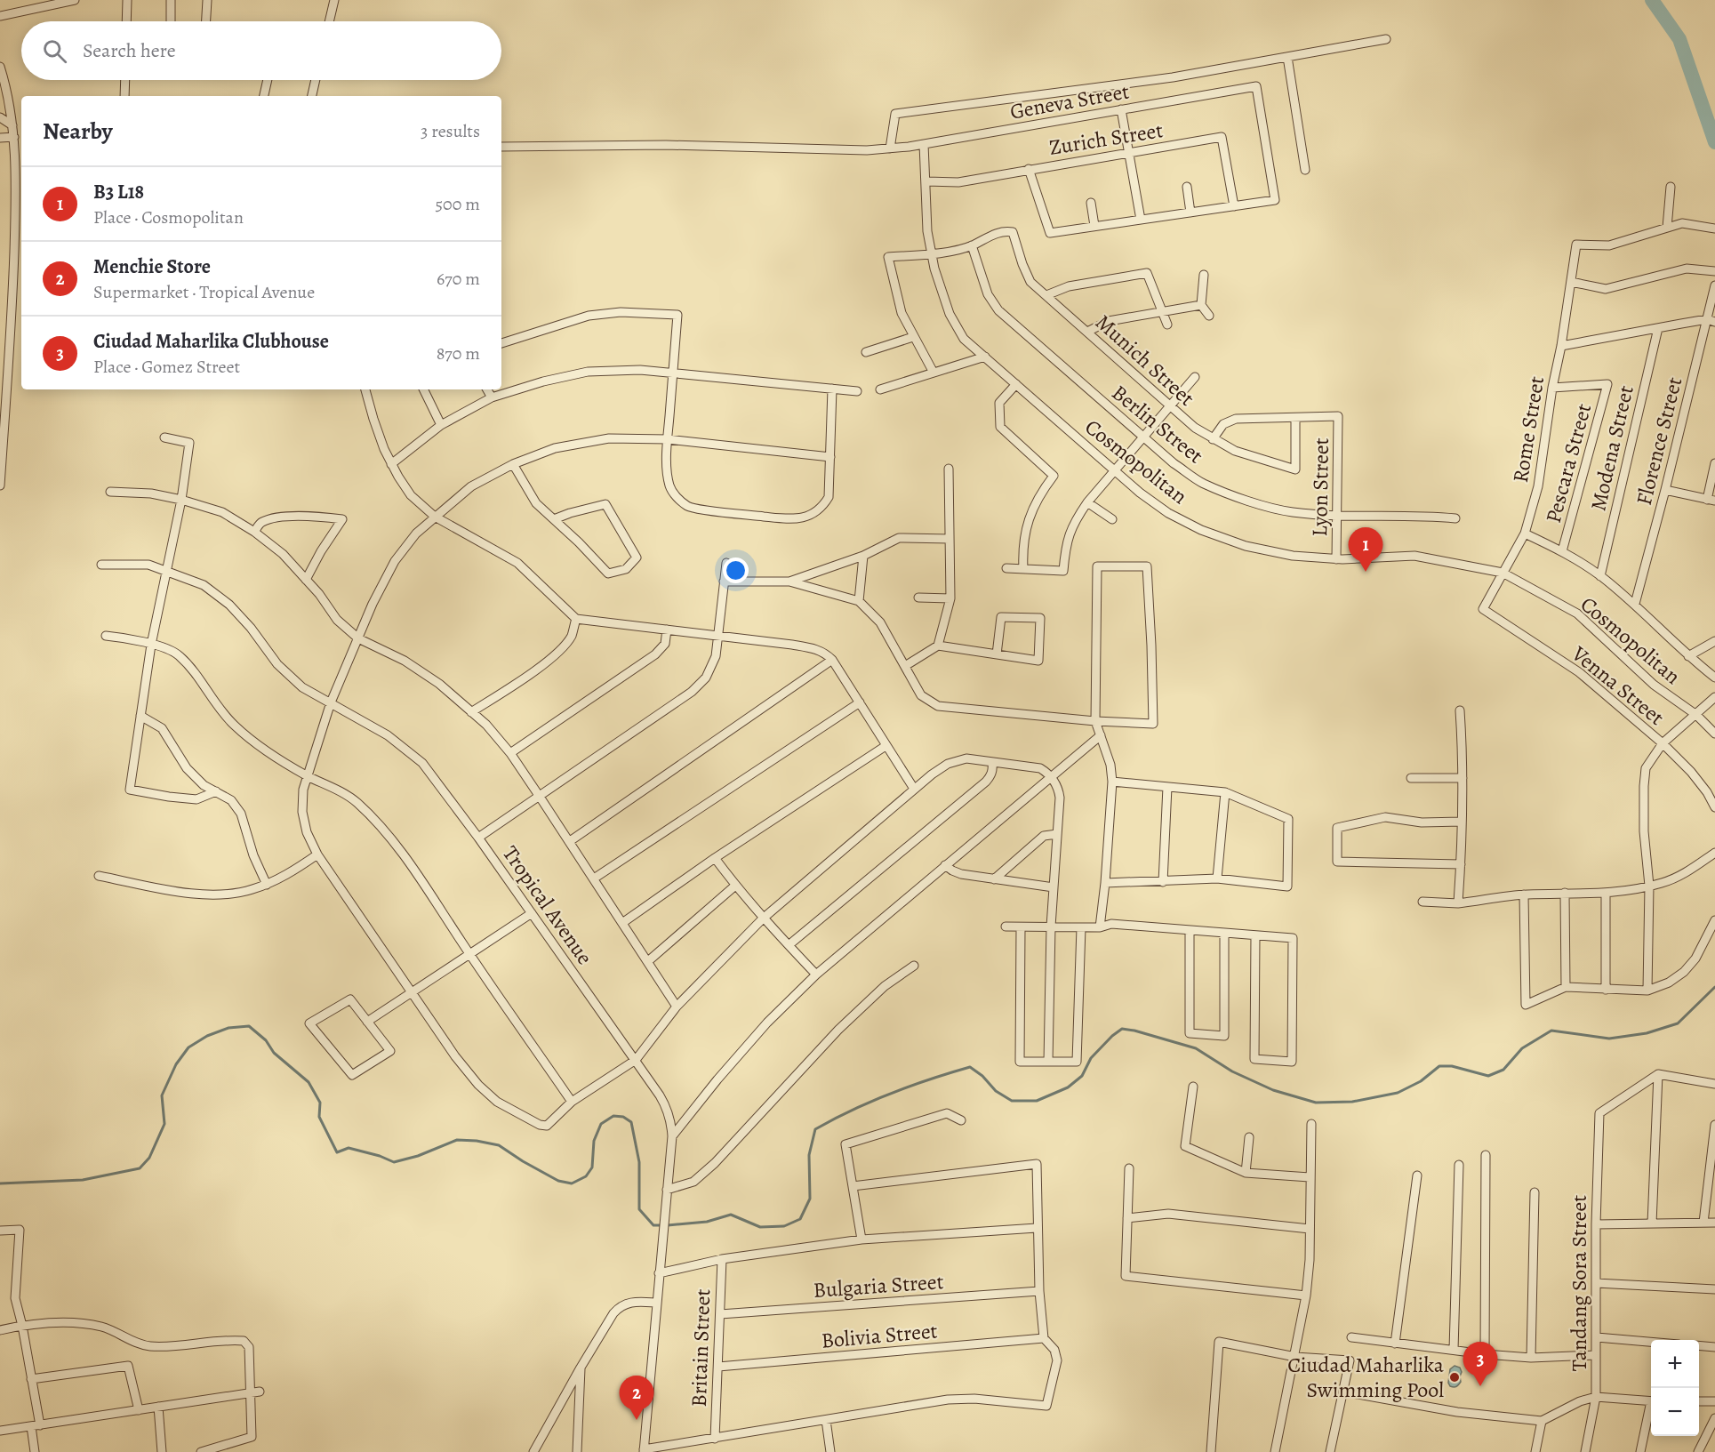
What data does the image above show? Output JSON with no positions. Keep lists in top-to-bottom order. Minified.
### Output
{"streets":{"street":["Geneva Street","Zurich Street","Munich Street","Berlin Street","Rome Street","Florence Street","Modena Street","Cosmopolitan","Pescara Street","Lyon Street","Venna Street","Tropical Avenue","Tandang Sora Street","Bulgaria Street","Bolivia Street","Britain Street"]},"crossings":[["Geneva Street","Zurich Street"],["Geneva Street","Cosmopolitan"],["Zurich Street","Cosmopolitan"],["Munich Street","Berlin Street"],["Munich Street","Lyon Street"],["Berlin Street","Lyon Street"],["Rome Street","Cosmopolitan"],["Rome Street","Pescara Street"],["Rome Street","Venna Street"],["Cosmopolitan","Lyon Street"],["Bulgaria Street","Britain Street"],["Bolivia Street","Britain Street"]],"places":["Ciudad Maharlika Swimming Pool"],"page":{"search":"Search here","heading":["Nearby","3 results"],"list":[{"mark":"1","name":"B3 L18","note":"Place · Cosmopolitan","value":"500 m"},{"mark":"2","name":"Menchie Store","note":"Supermarket · Tropical Avenue","value":"670 m"},{"mark":"3","name":"Ciudad Maharlika Clubhouse","note":"Place · Gomez Street","value":"870 m"}],"pins":["1","3","2"],"map_buttons":["+","−"]}}
